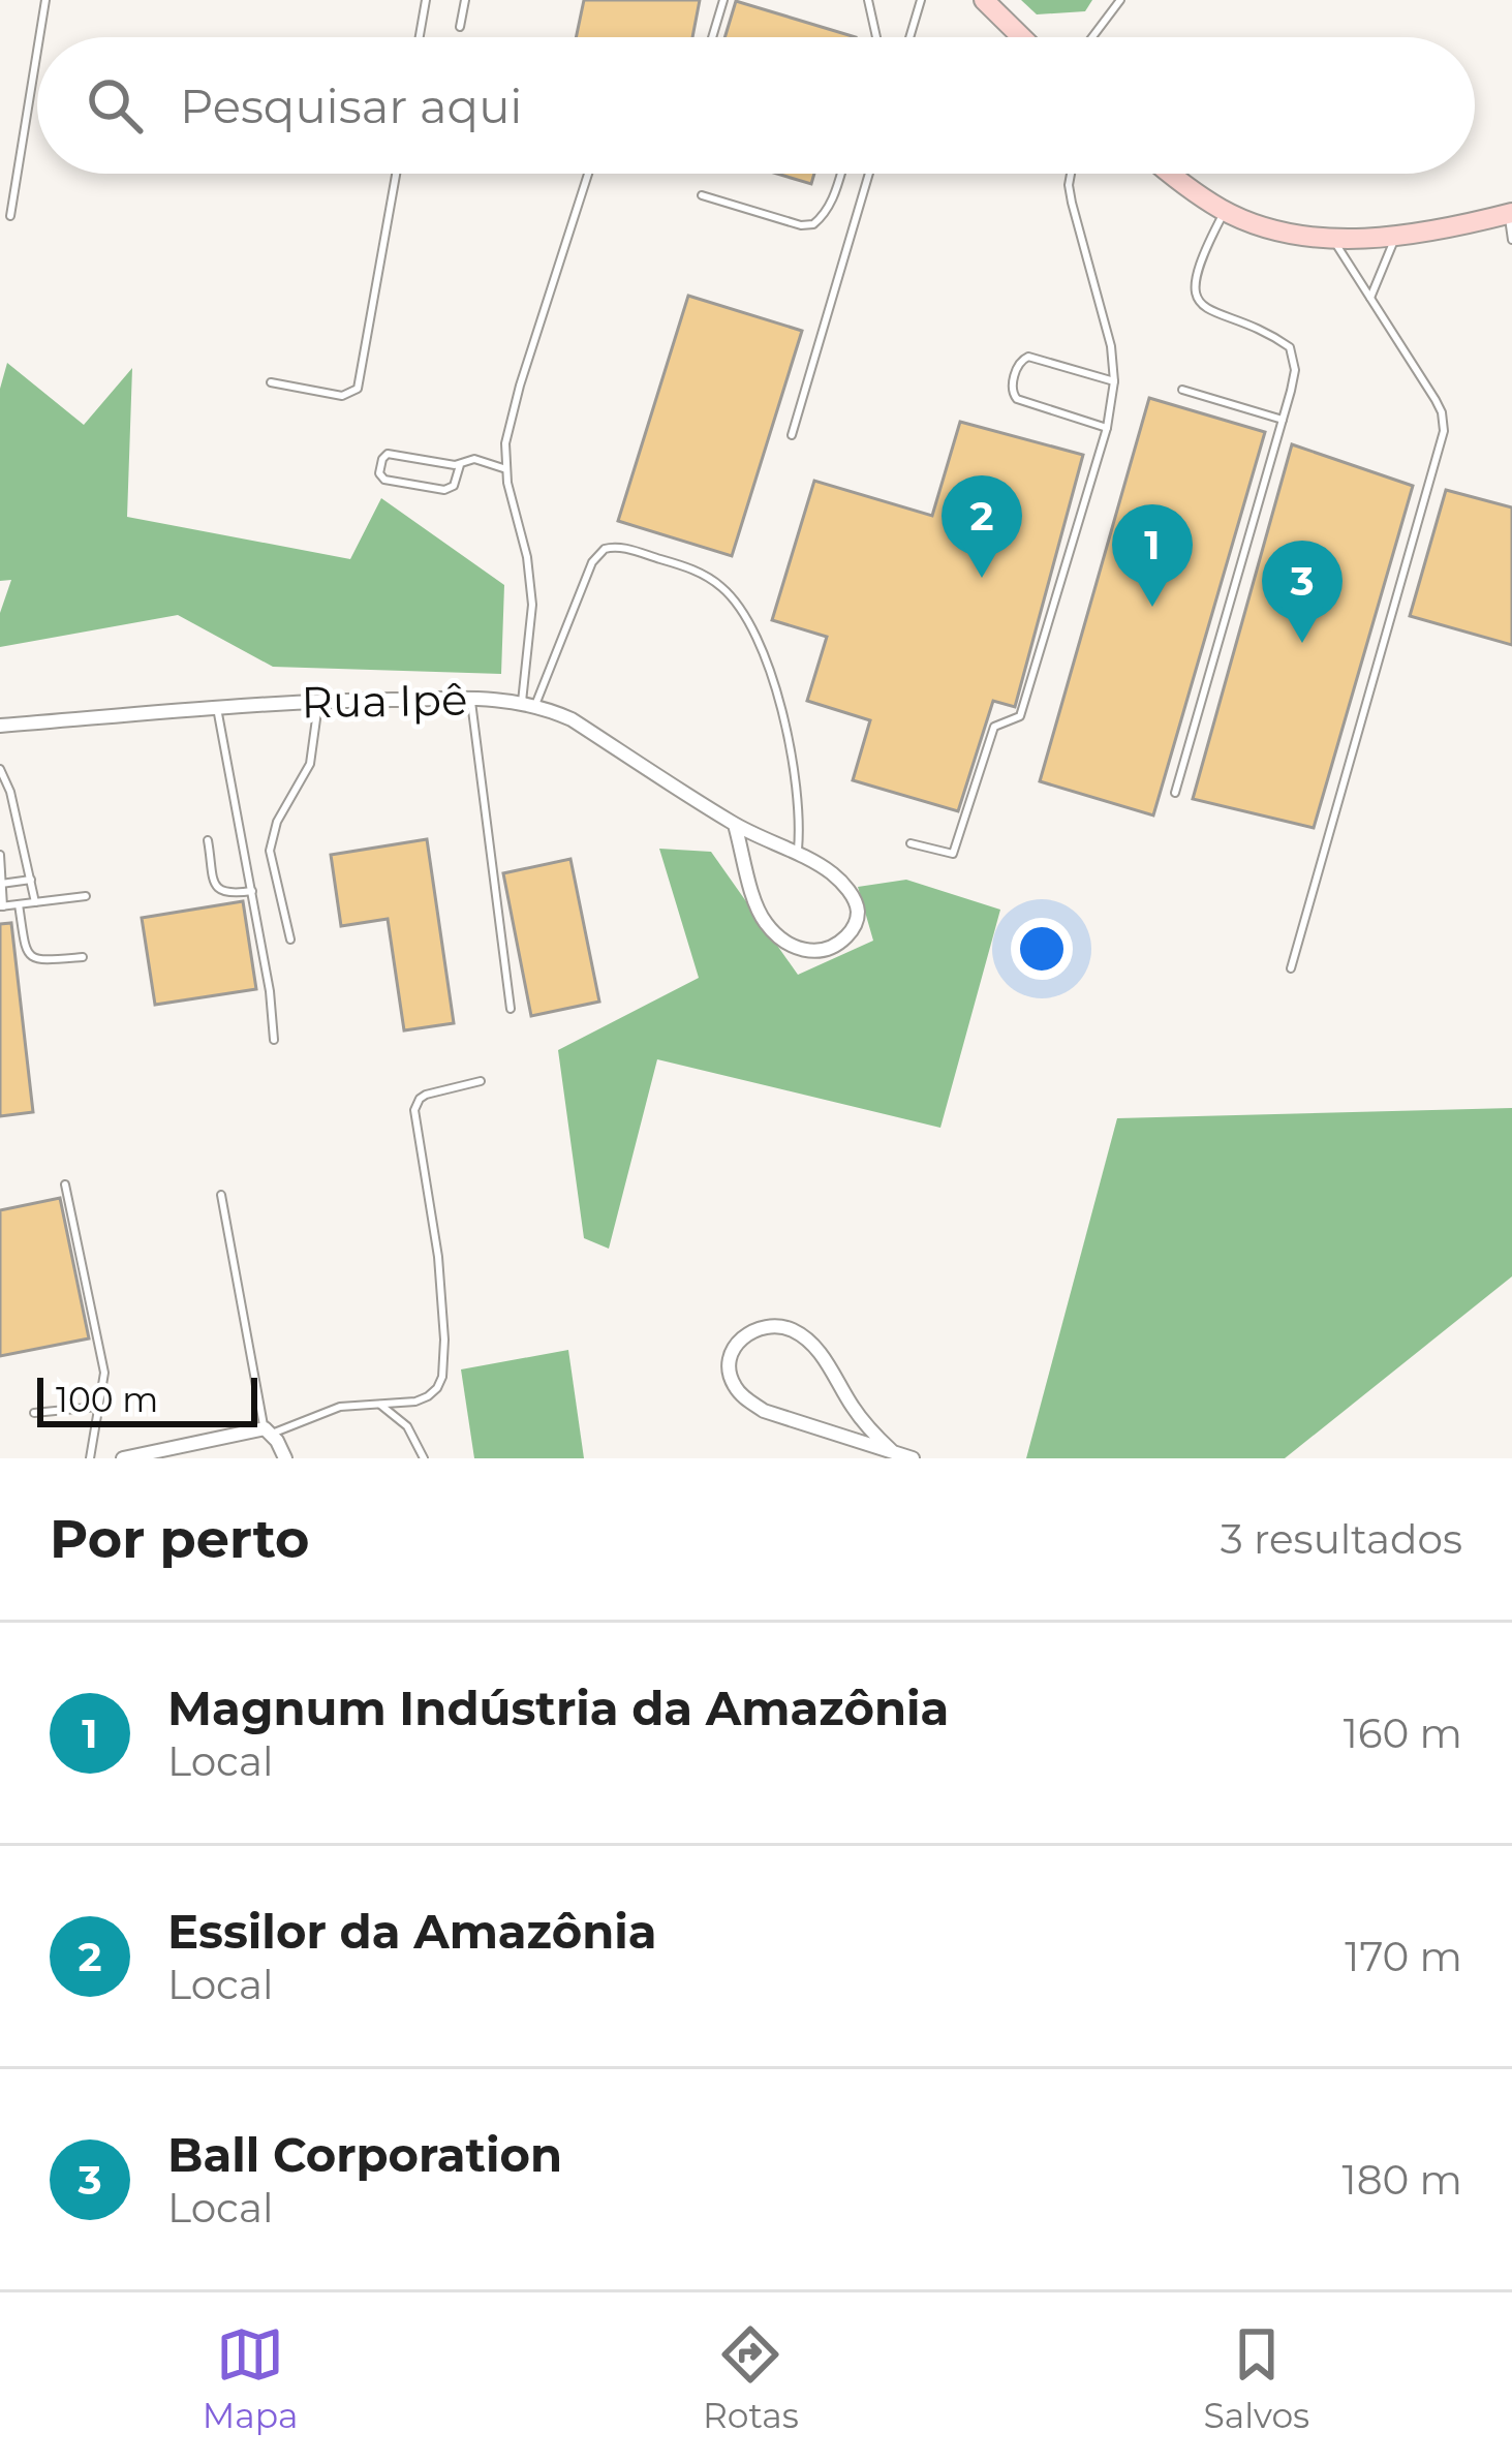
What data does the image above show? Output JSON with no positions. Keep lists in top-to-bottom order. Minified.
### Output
{"streets":{"street":["Rua Ipê"]},"scale_bar":"100 m","page":{"search":"Pesquisar aqui","pins":["2","1","3"],"scale":"100 m","heading":["Por perto","3 resultados"],"list":[{"mark":"1","name":"Magnum Indústria da Amazônia","note":"Local","value":"160 m"},{"mark":"2","name":"Essilor da Amazônia","note":"Local","value":"170 m"},{"mark":"3","name":"Ball Corporation","note":"Local","value":"180 m"}],"nav":["Mapa","Rotas","Salvos"]}}
